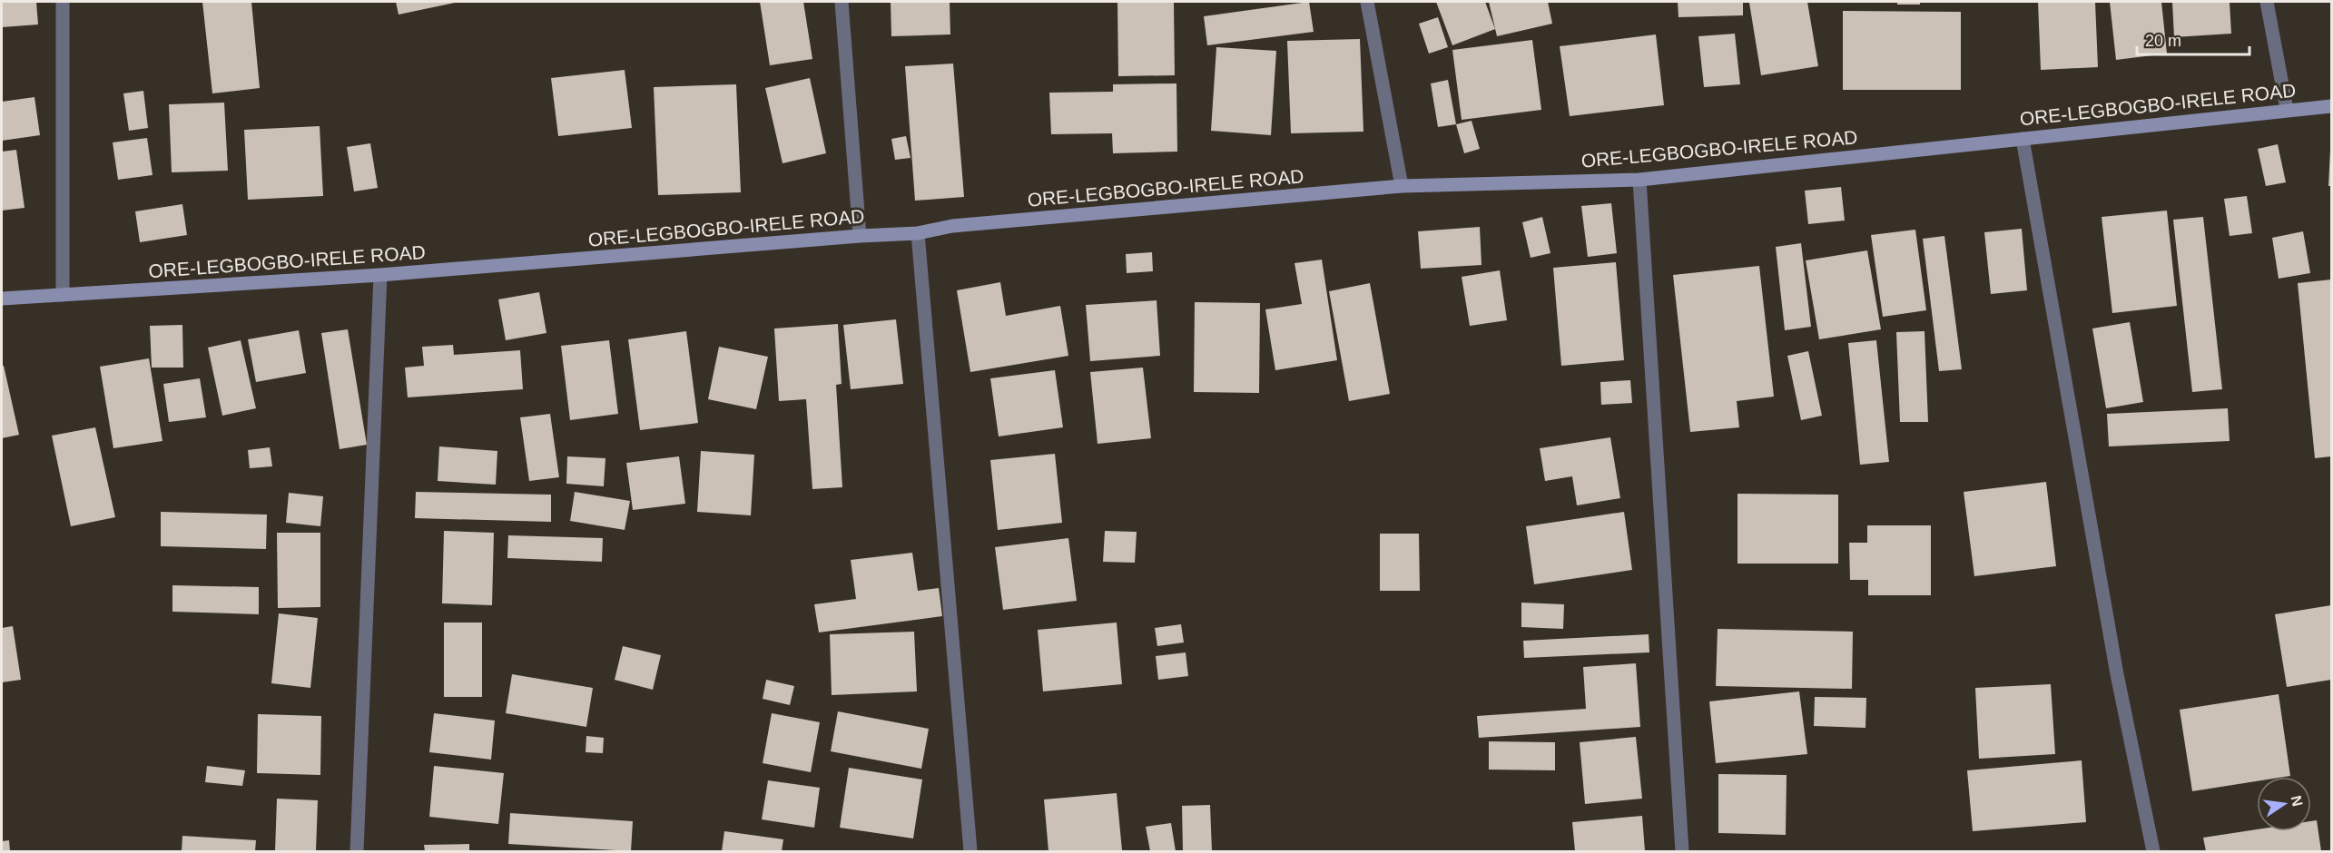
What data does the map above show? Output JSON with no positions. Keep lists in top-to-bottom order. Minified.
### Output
{"streets":{"main road":["ORE-LEGBOGBO-IRELE ROAD"]},"scale_bar":"20 m","north":"right"}
